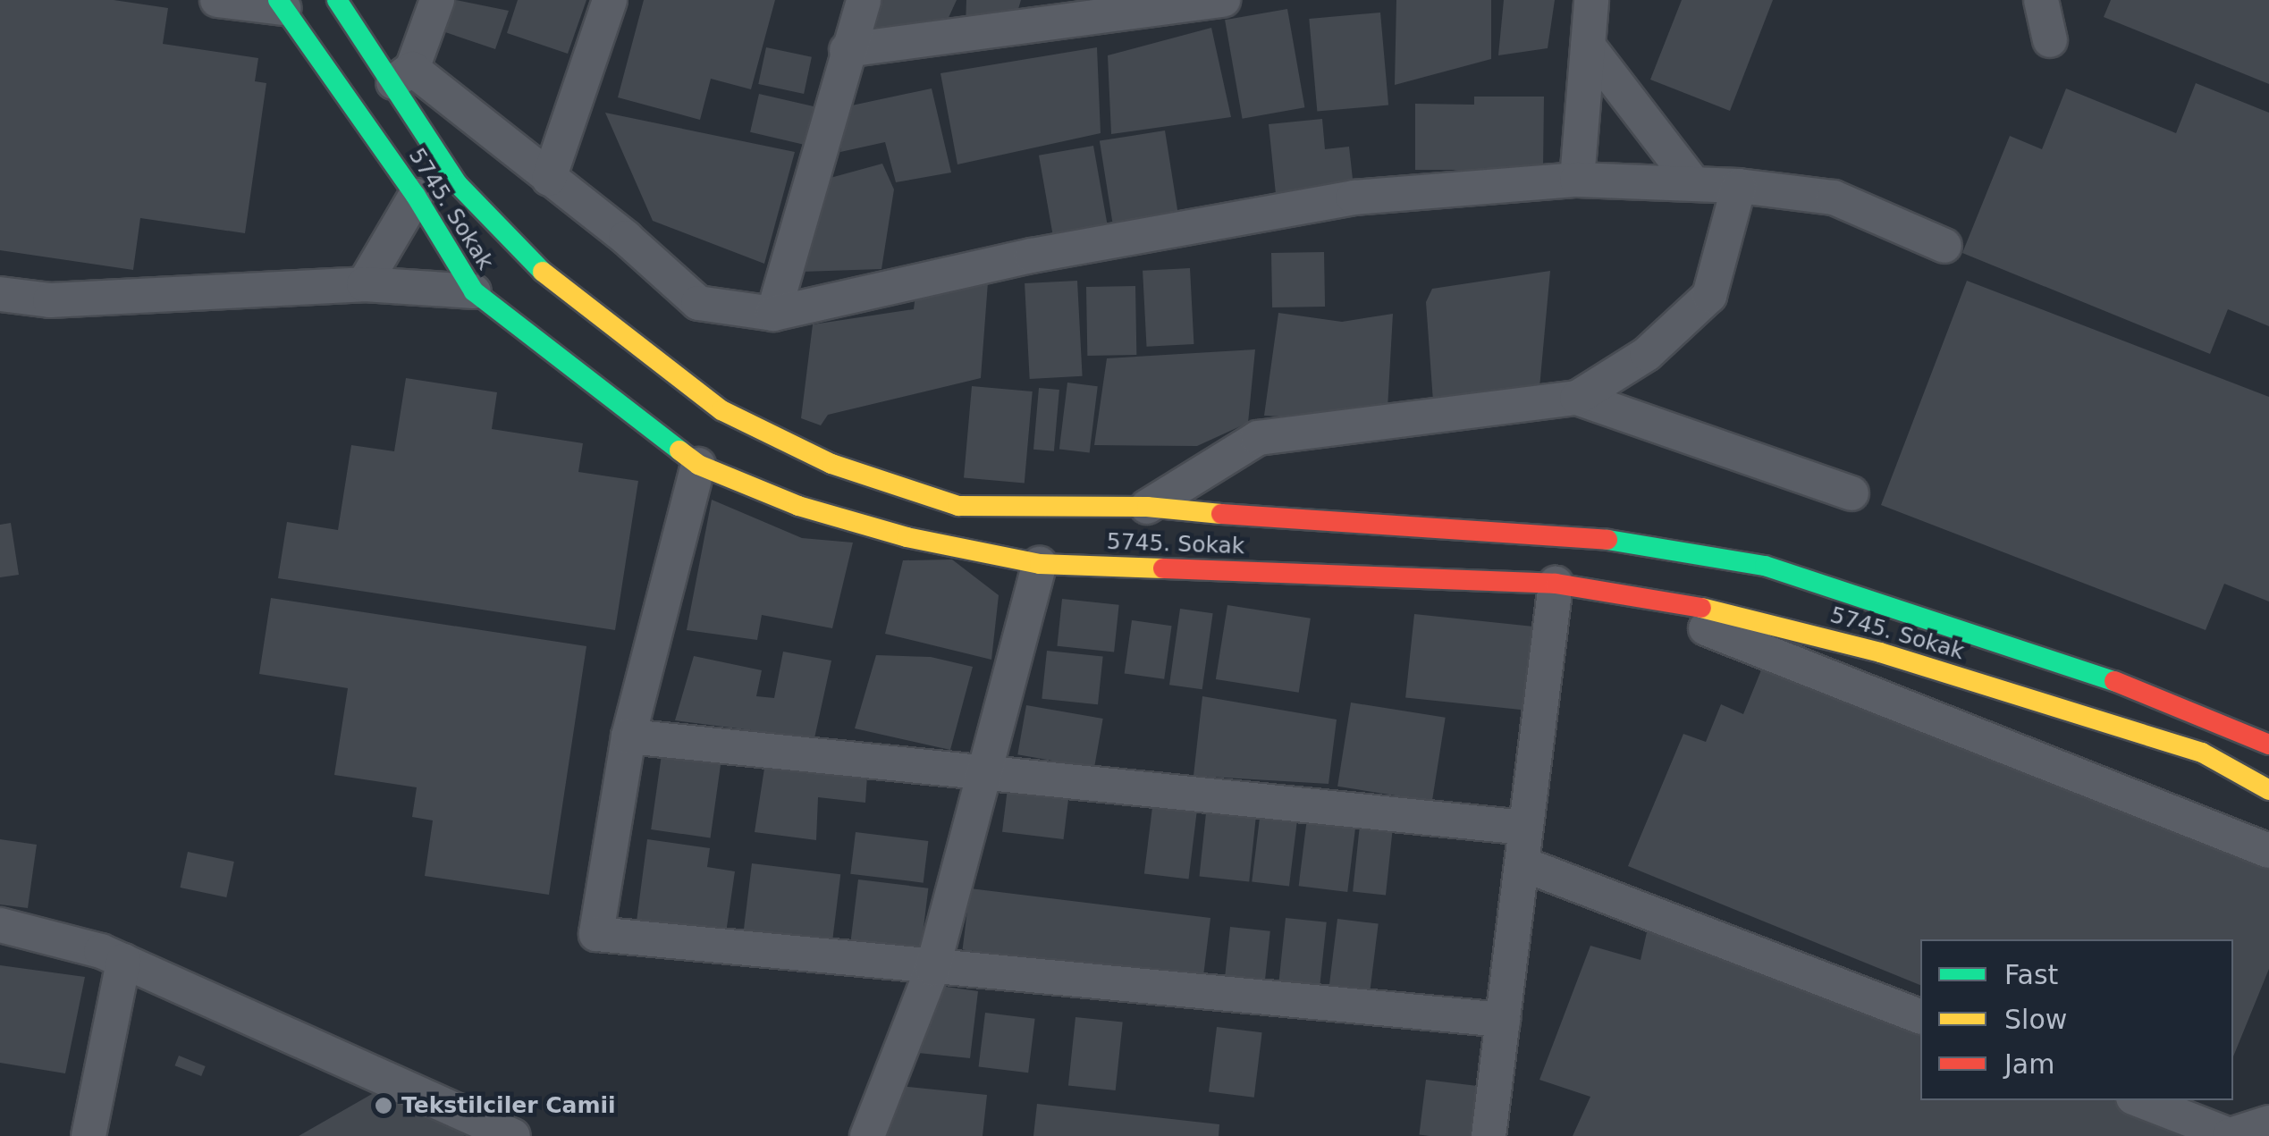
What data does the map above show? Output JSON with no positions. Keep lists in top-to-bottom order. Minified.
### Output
{"streets":{"street":["5745. Sokak"]},"places":["Tekstilciler Camii"],"legend":["Fast","Slow","Jam"]}
